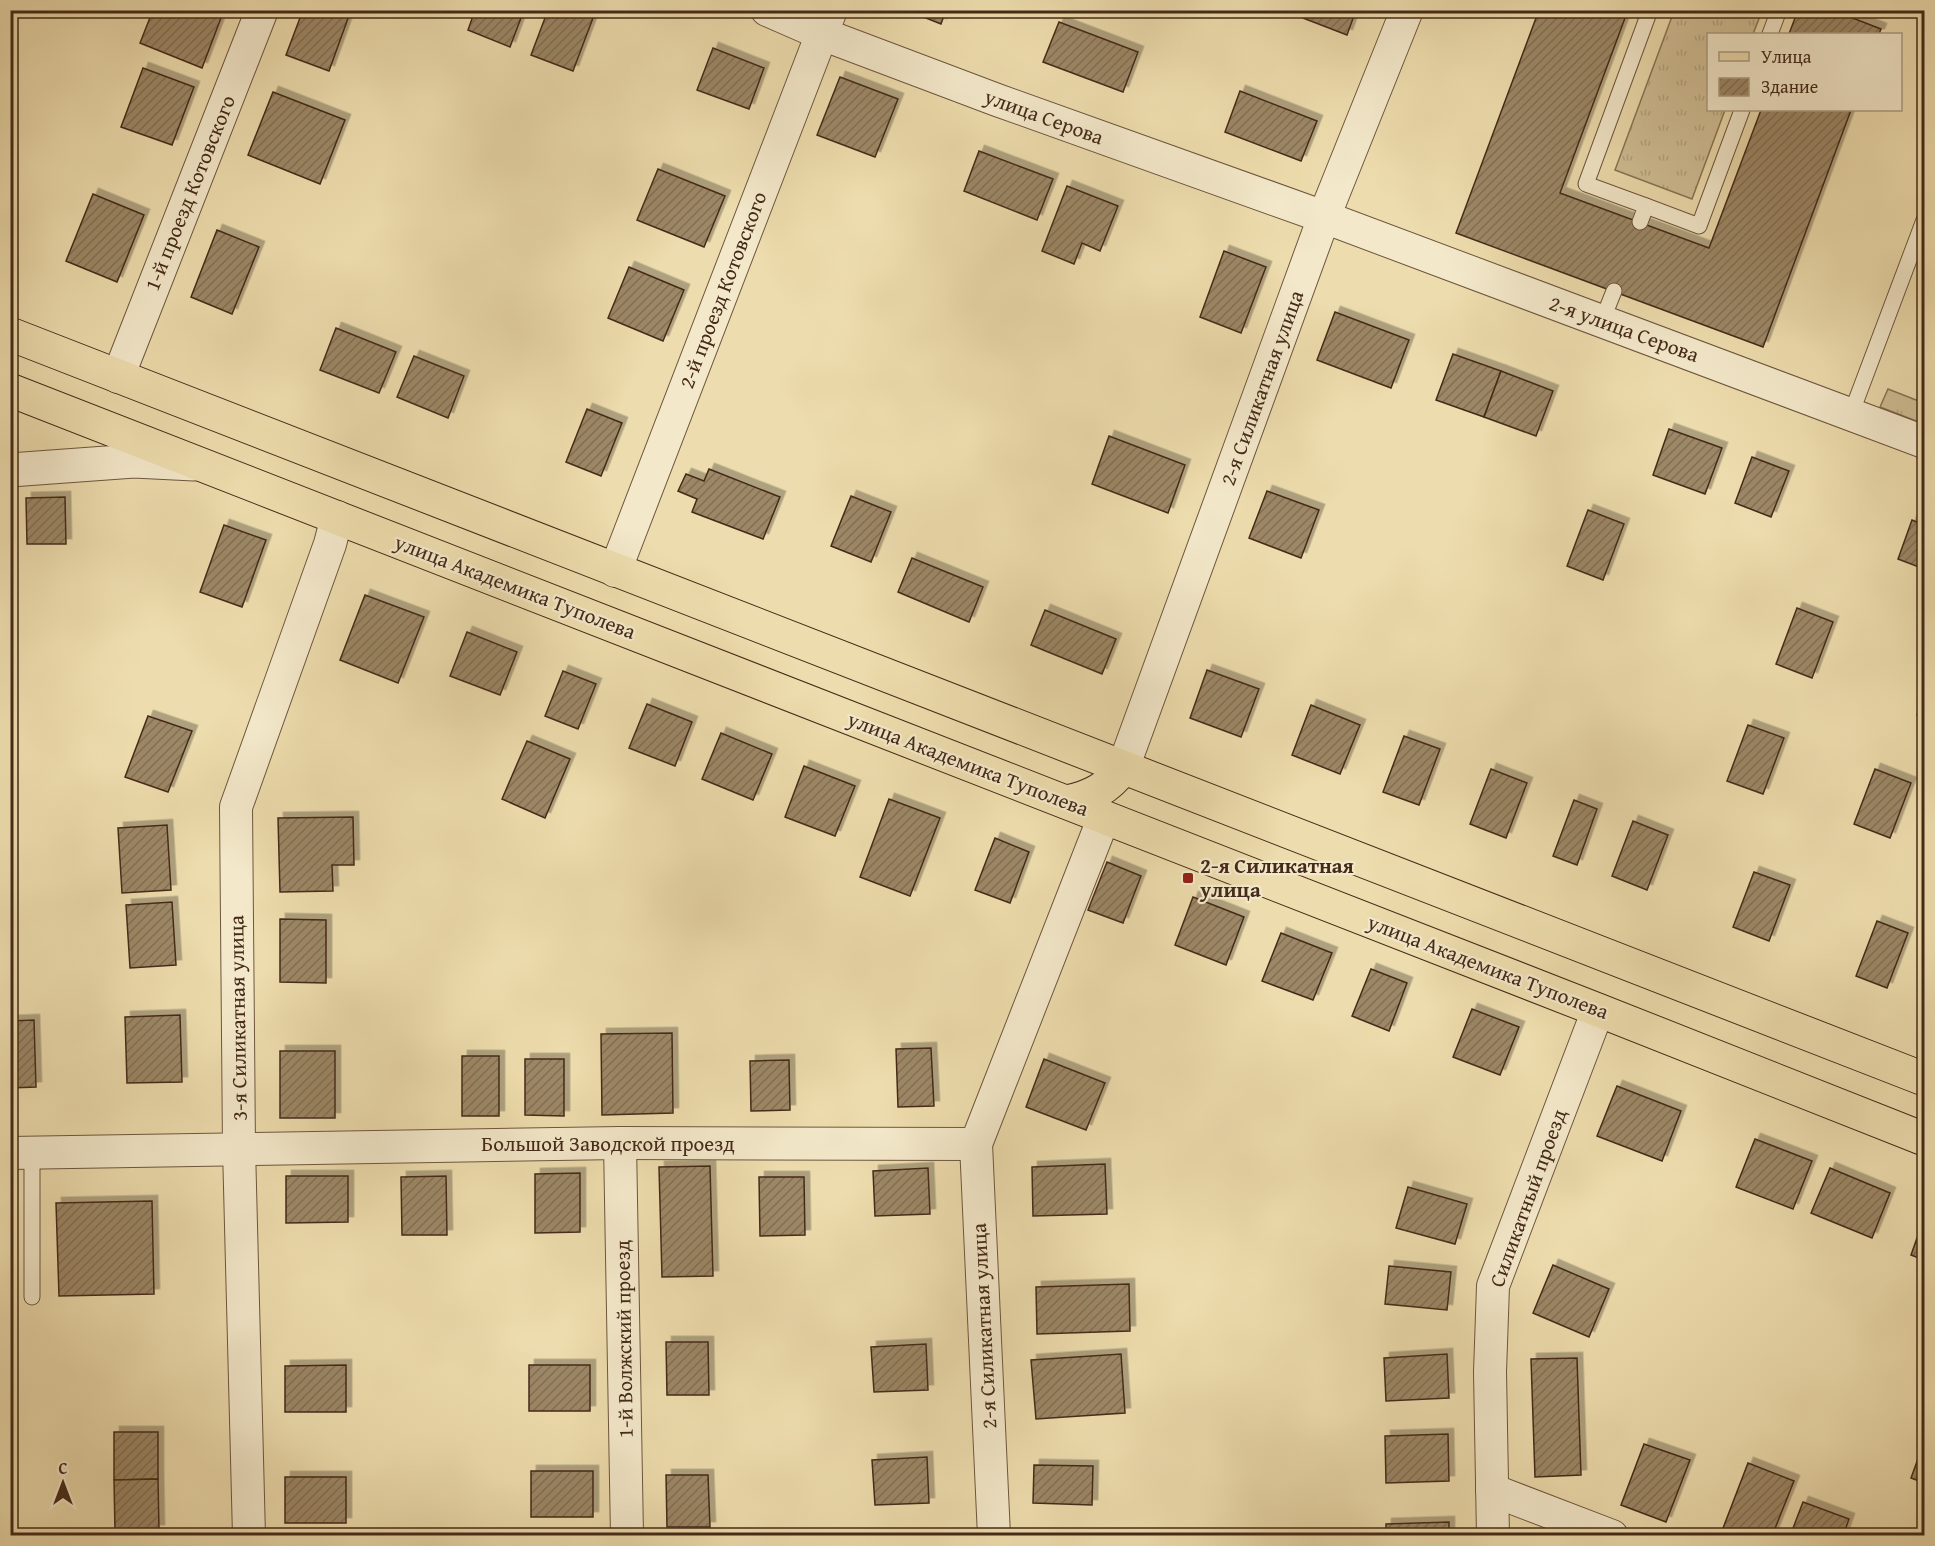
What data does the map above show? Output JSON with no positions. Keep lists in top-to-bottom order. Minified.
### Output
{"streets":{"main road":["улица Академика Туполева"],"street":["улица Серова","1-й проезд Котовского","2-й проезд Котовского","2-я улица Серова","2-я Силикатная улица","3-я Силикатная улица","Большой Заводской проезд","Силикатный проезд","1-й Волжский проезд"]},"crossings":[["улица Серова","2-й проезд Котовского"],["улица Серова","2-я улица Серова"],["улица Серова","2-я Силикатная улица"],["2-я улица Серова","2-я Силикатная улица"],["2-я Силикатная улица","улица Академика Туполева"],["2-я Силикатная улица","Большой Заводской проезд"],["улица Академика Туполева","3-я Силикатная улица"],["улица Академика Туполева","Силикатный проезд"],["3-я Силикатная улица","Большой Заводской проезд"],["Большой Заводской проезд","1-й Волжский проезд"]],"places":{"transit":["2-я Силикатная улица"]},"legend":["Улица","Здание"],"north":"top"}
